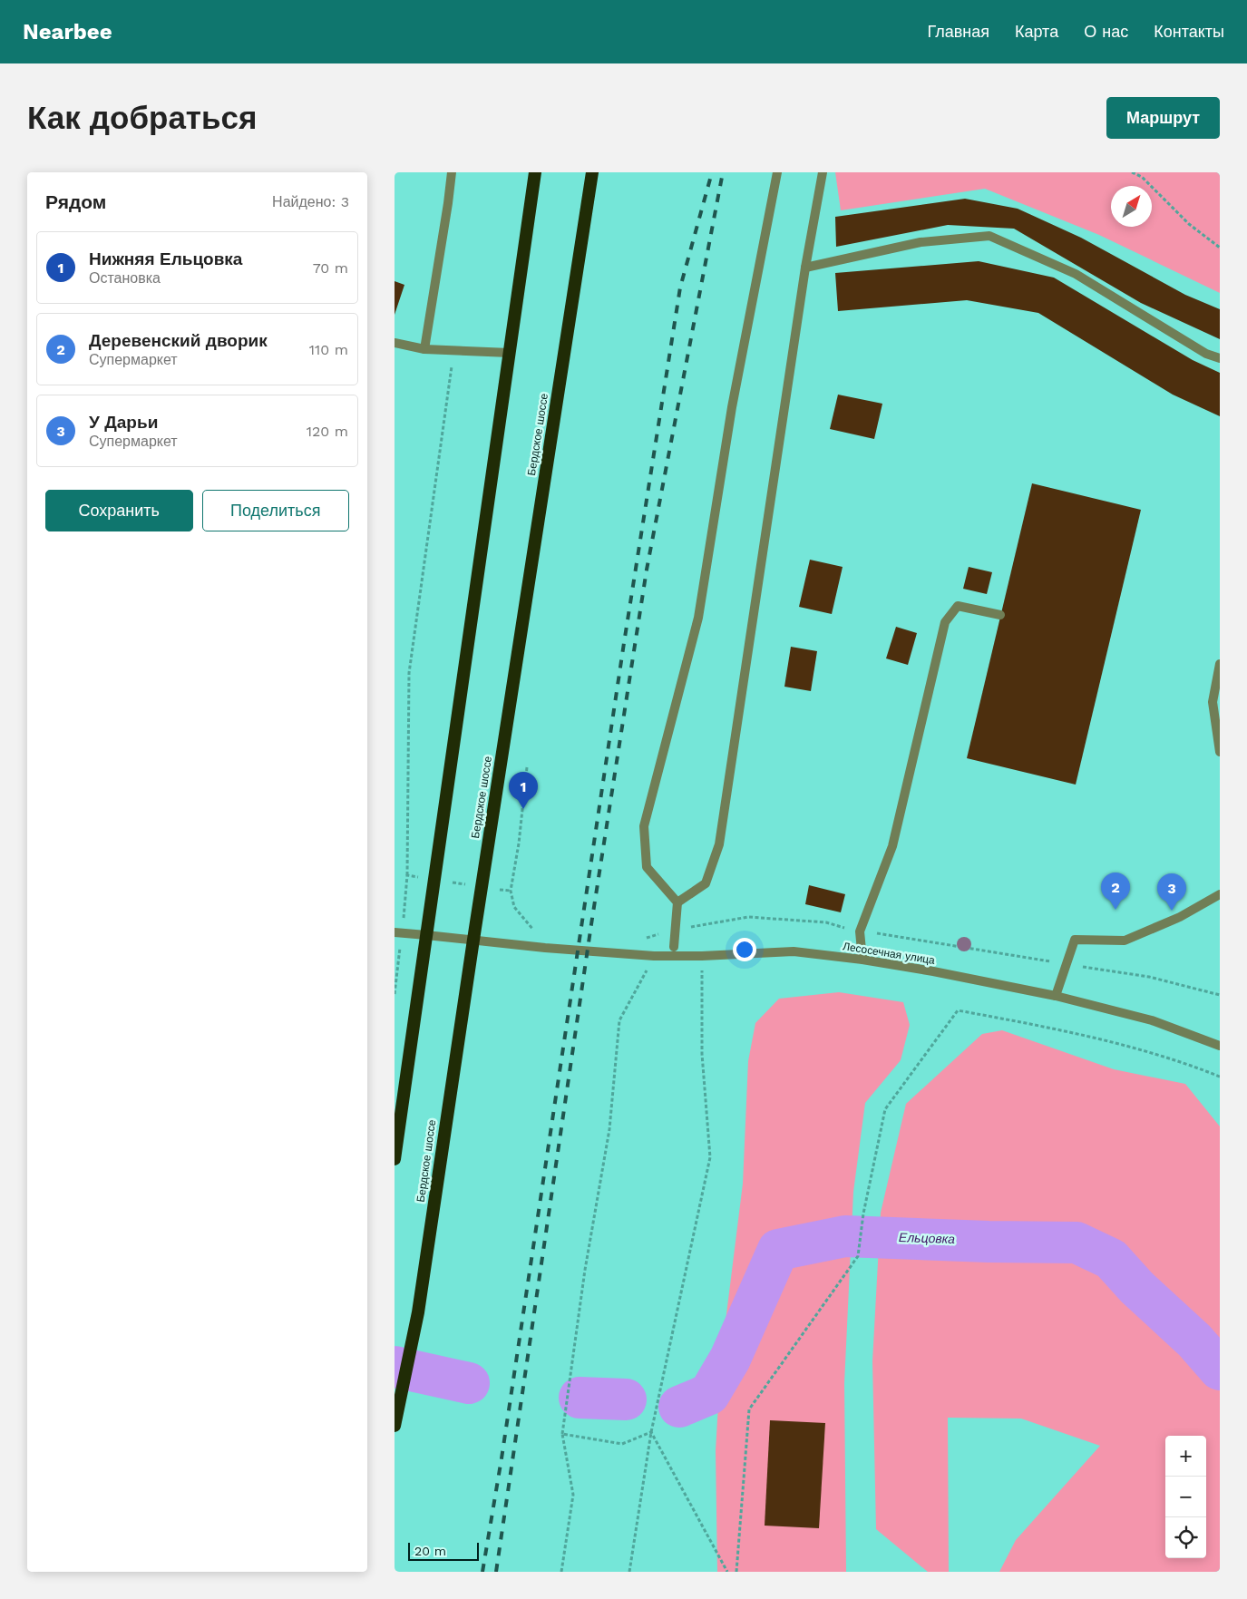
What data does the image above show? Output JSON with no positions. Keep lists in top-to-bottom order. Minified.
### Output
{"streets":{"highway":["Бердское шоссе"],"street":["Лесосечная улица"]},"crossings":[["Бердское шоссе","Лесосечная улица"]],"water":["Ельцовка"],"scale_bar":"20 m","north":"top right","page":{"header":"Nearbee","nav":["Главная","Карта","О нас","Контакты"],"buttons":["Маршрут",["Сохранить","Поделиться"]],"title":"Как добраться","heading":["Рядом","Найдено: 3"],"list":[{"mark":"1","name":"Нижняя Ельцовка","note":"Остановка","value":"70 m"},{"mark":"2","name":"Деревенский дворик","note":"Супермаркет","value":"110 m"},{"mark":"3","name":"У Дарьи","note":"Супермаркет","value":"120 m"}],"pins":["1","2","3"],"map_buttons":["+","−"],"scale":"20 m"}}
